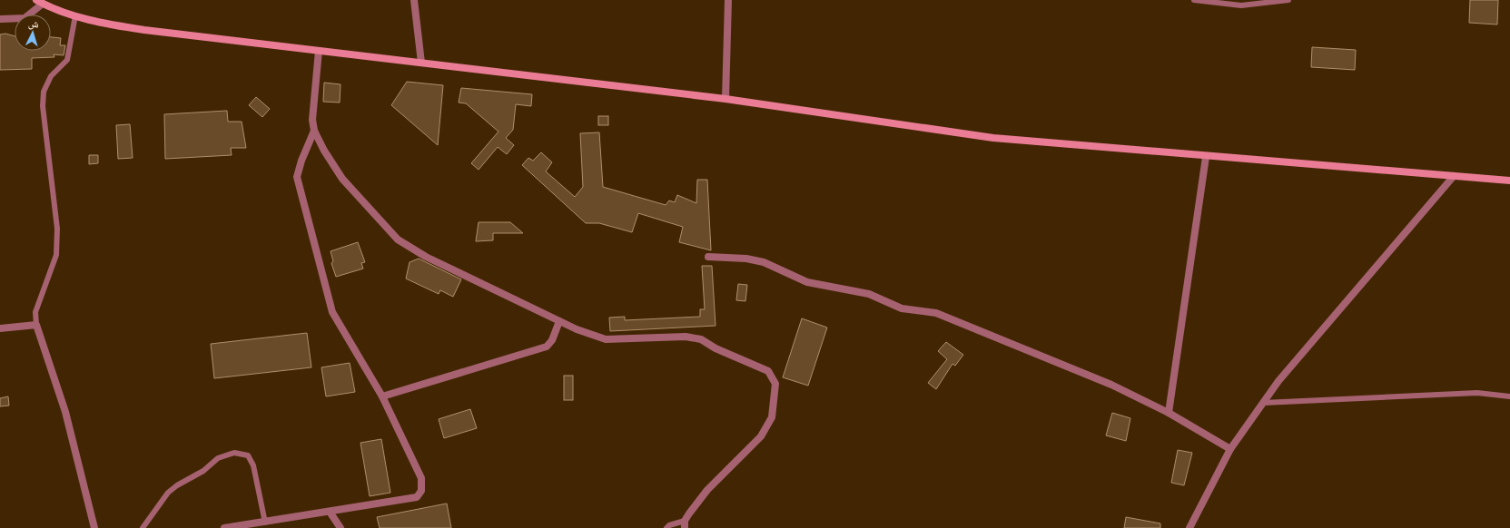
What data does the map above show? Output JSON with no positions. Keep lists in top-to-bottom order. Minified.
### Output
{"north":"top"}
